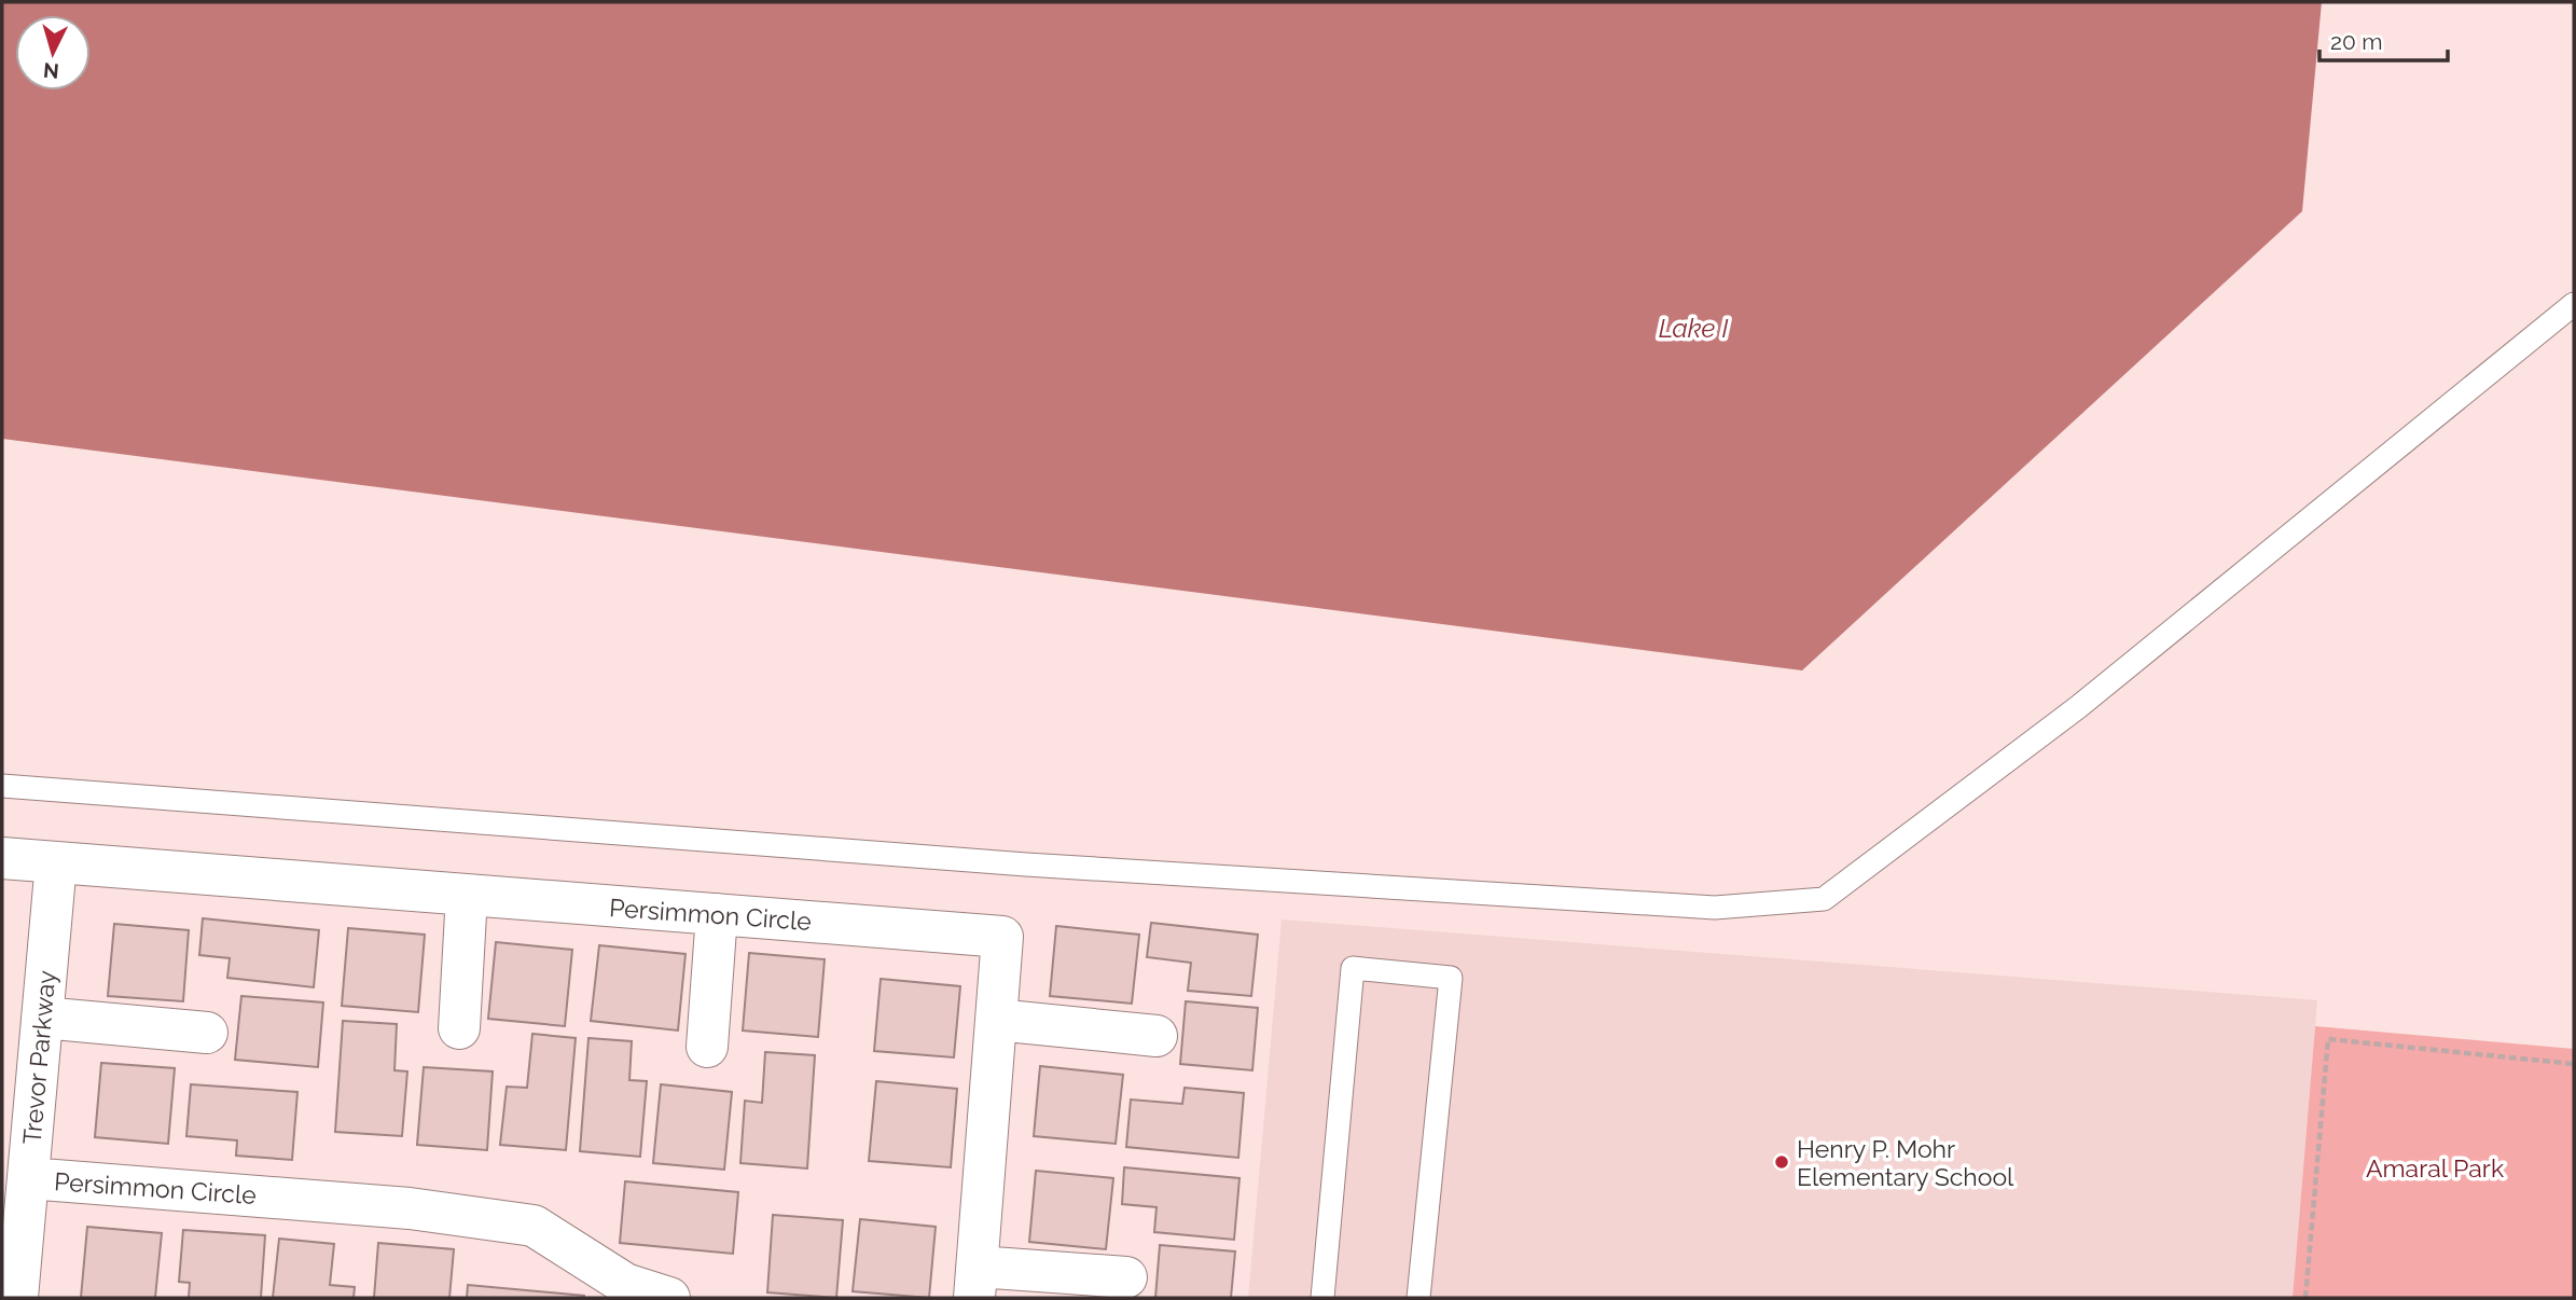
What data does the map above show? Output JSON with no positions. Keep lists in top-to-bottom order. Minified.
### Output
{"streets":{"street":["Persimmon Circle","Trevor Parkway"]},"crossings":[["Persimmon Circle","Trevor Parkway"]],"water":["Lake I"],"parks":["Amaral Park"],"places":["Henry P. Mohr Elementary School"],"scale_bar":"20 m","north":"bottom"}
